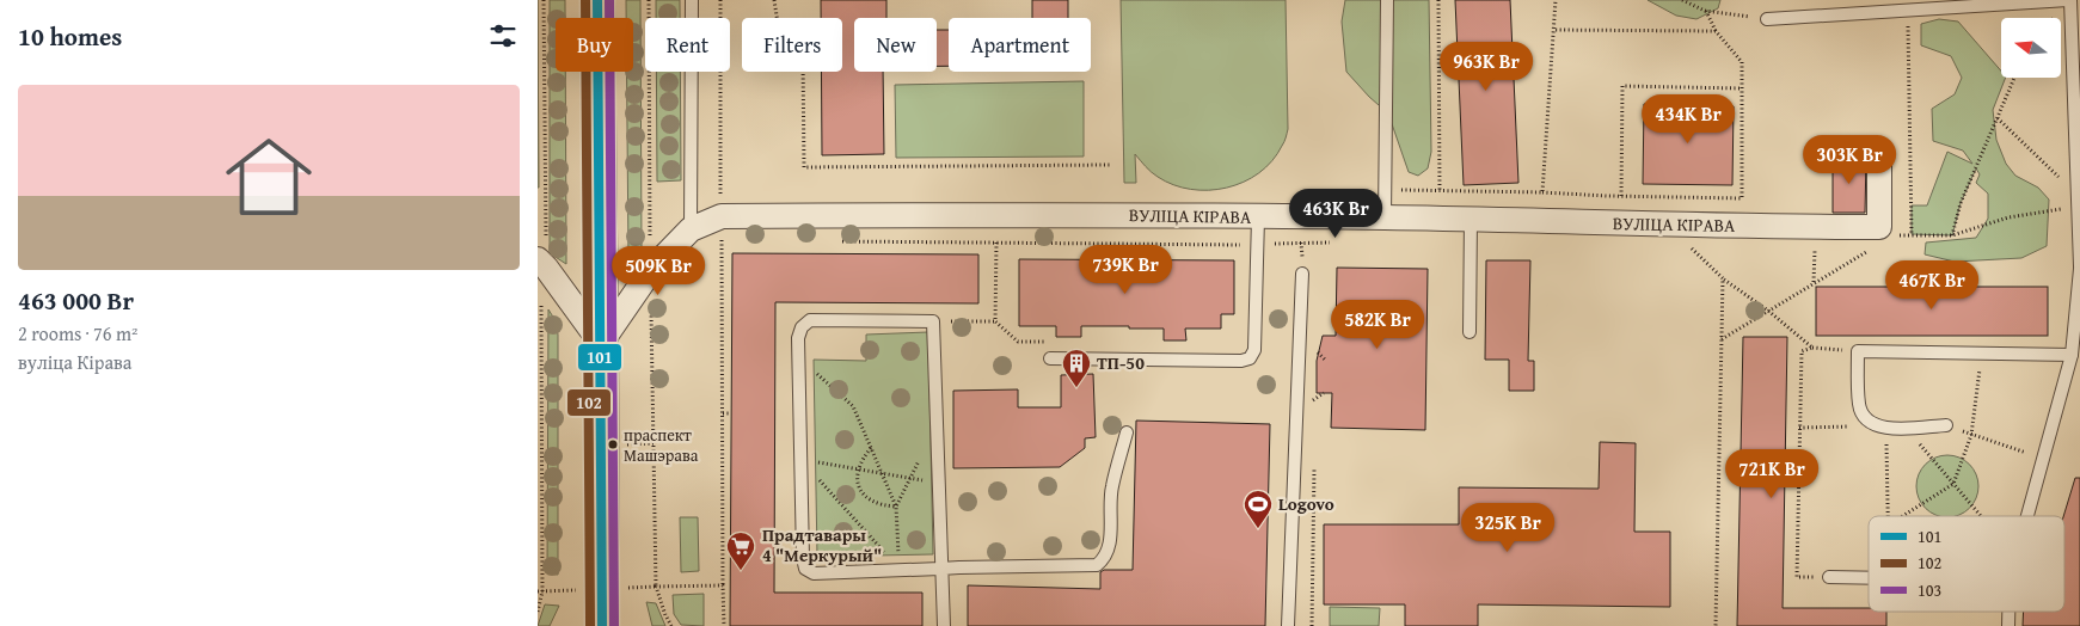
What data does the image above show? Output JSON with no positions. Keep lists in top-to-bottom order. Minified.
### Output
{"streets":{"street":["ВУЛІЦА КІРАВА"]},"places":{"building":["ТП-50"],"other":["праспект Машэрава"],"sports":["Logovo"],"supermarket":["Прадтавары 4 \"Меркурый\""]},"lines":["transit line 101","transit line 102","transit line 103"],"legend":["101","102","103"],"north":"left","page":{"heading":"10 homes","chip":["Buy","Rent","Filters","New","Apartment"],"price":["963K Br","434K Br","303K Br","463K Br","739K Br","509K Br","467K Br","582K Br","721K Br","325K Br"],"list":[{"name":"463 000 Br","note":"2 rooms · 76 m² · вуліца Кірава"}]}}
